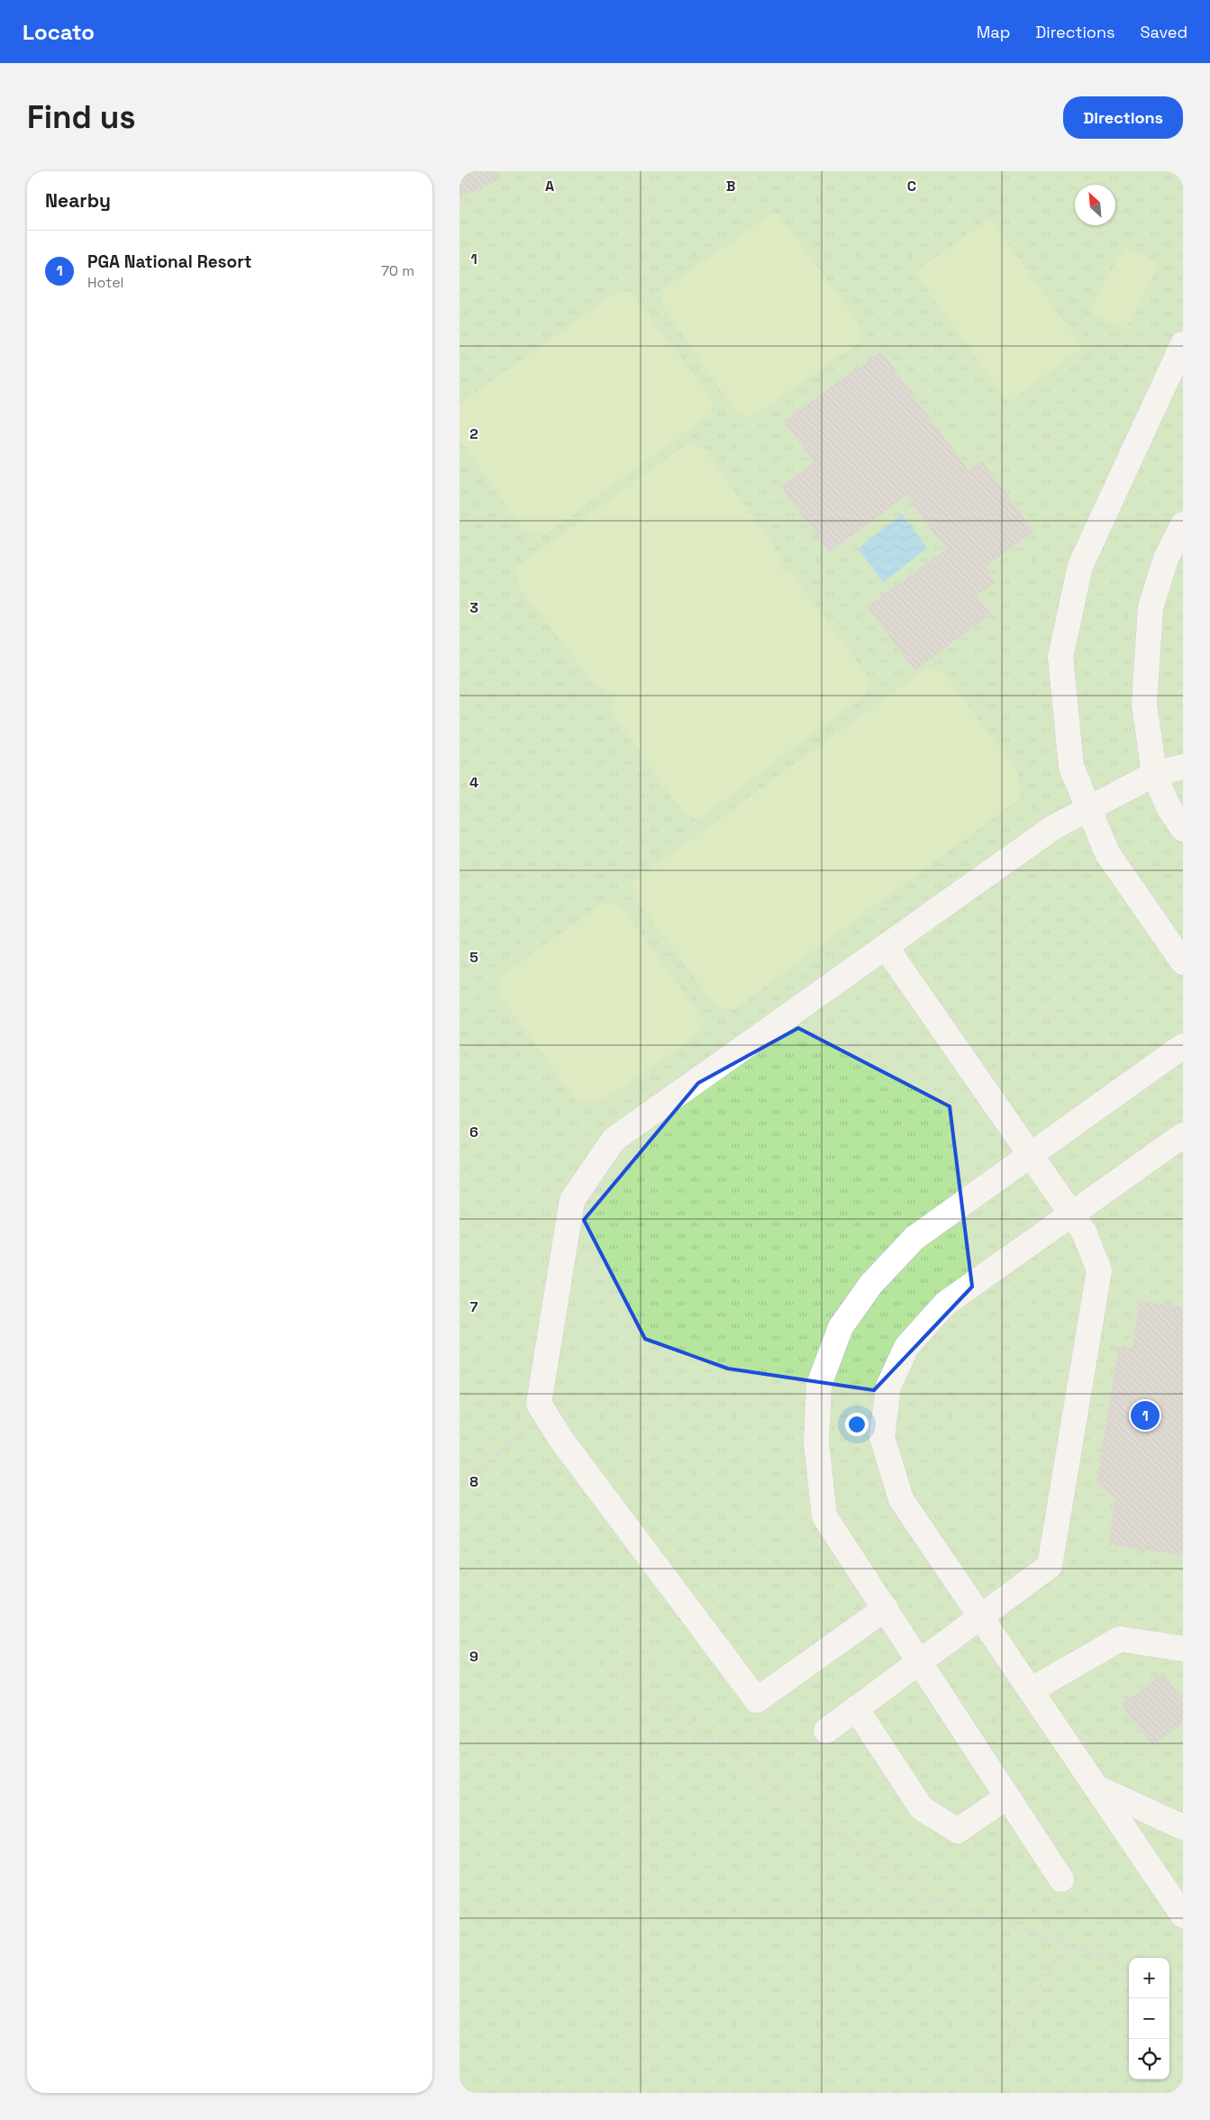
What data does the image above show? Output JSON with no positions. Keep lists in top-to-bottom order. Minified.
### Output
{"north":"top left","page":{"header":"Locato","nav":["Map","Directions","Saved"],"buttons":"Directions","title":"Find us","heading":"Nearby","list":[{"mark":"1","name":"PGA National Resort","note":"Hotel","value":"70 m"}],"pins":"1","map_buttons":["+","−"]},"grid":{"columns":["A","B","C"],"rows":["1","2","3","4","5","6","7","8","9"]}}
